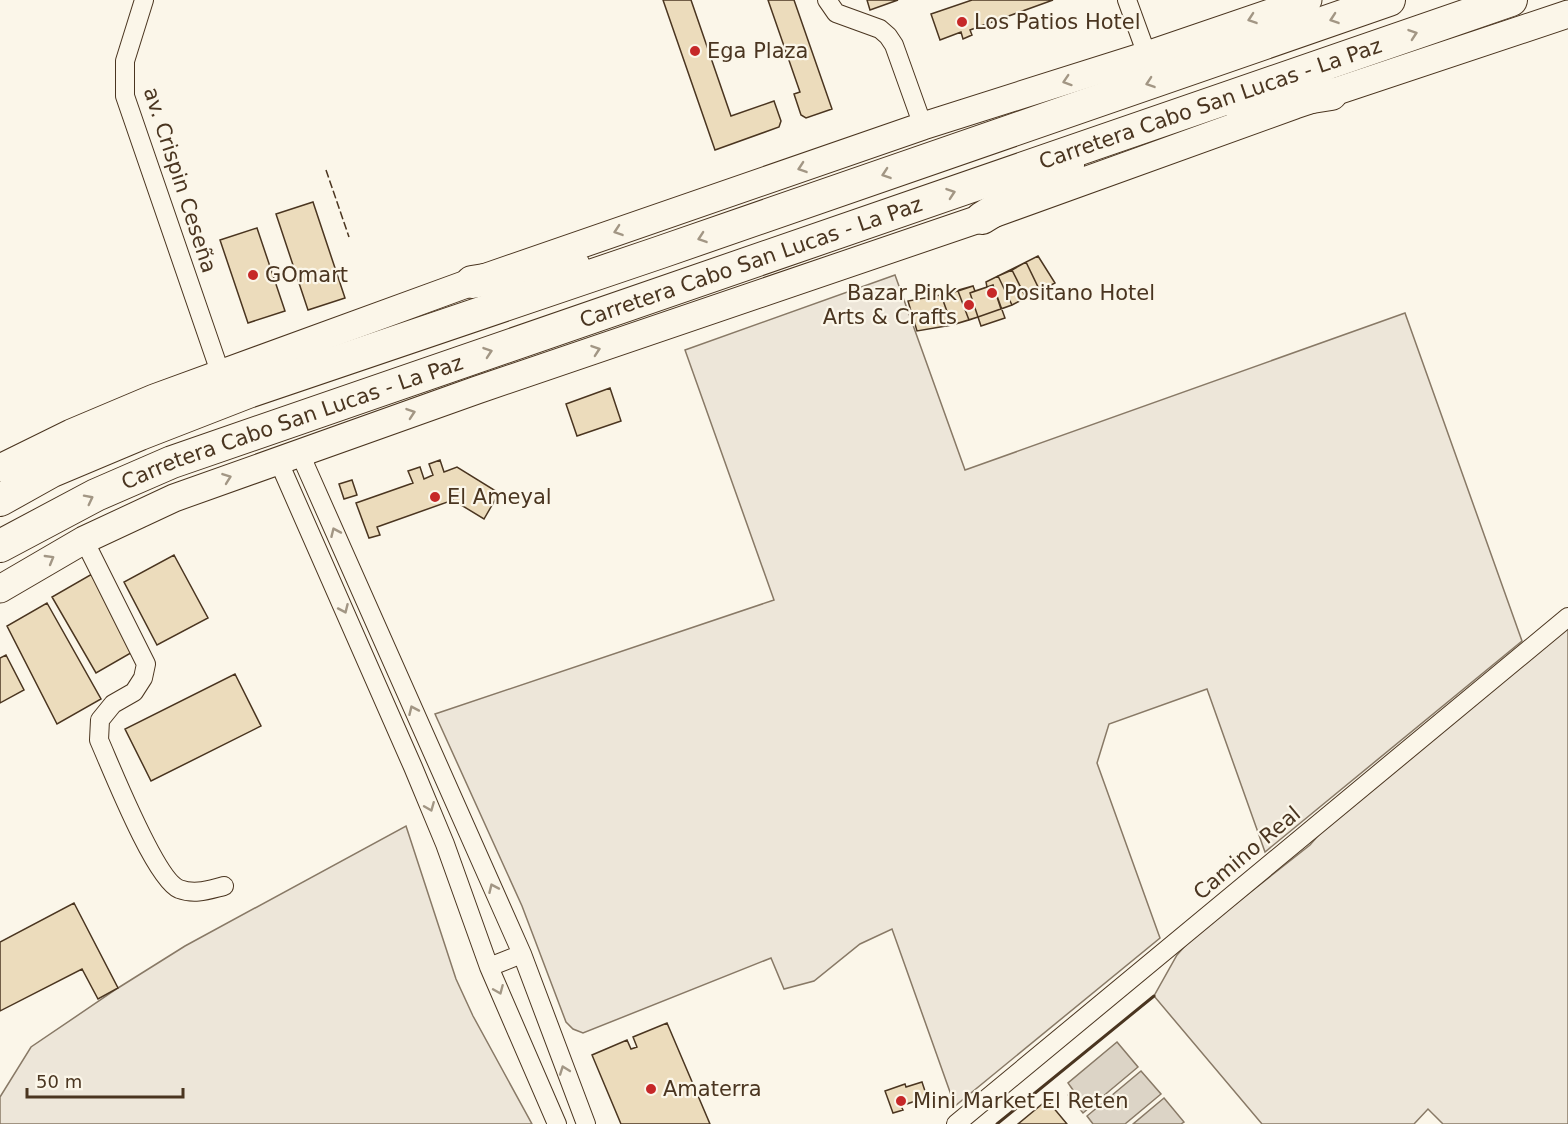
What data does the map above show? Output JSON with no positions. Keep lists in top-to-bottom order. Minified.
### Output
{"streets":{"highway":["Carretera Cabo San Lucas - La Paz"],"street":["av. Crispin Ceseña","Camino Real"]},"places":["Los Patios Hotel","Ega Plaza","GOmart","Positano Hotel","Bazar Pink Arts & Crafts","El Ameyal","Amaterra","Mini Market El Reten"],"scale_bar":"50 m"}
